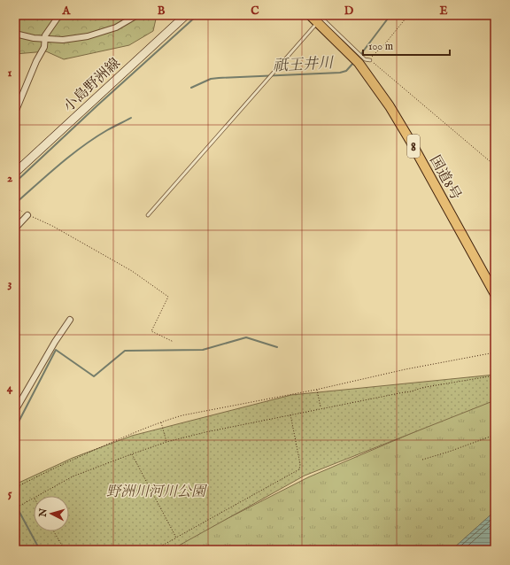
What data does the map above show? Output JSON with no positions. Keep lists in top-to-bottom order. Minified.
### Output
{"streets":{"highway":["8","国道8号"],"main road":["小島野洲線"]},"water":["祇王井川"],"parks":["野洲川河川公園"],"scale_bar":"100 m","north":"left","grid":{"columns":["A","B","C","D","E"],"rows":["1","2","3","4","5"]}}
